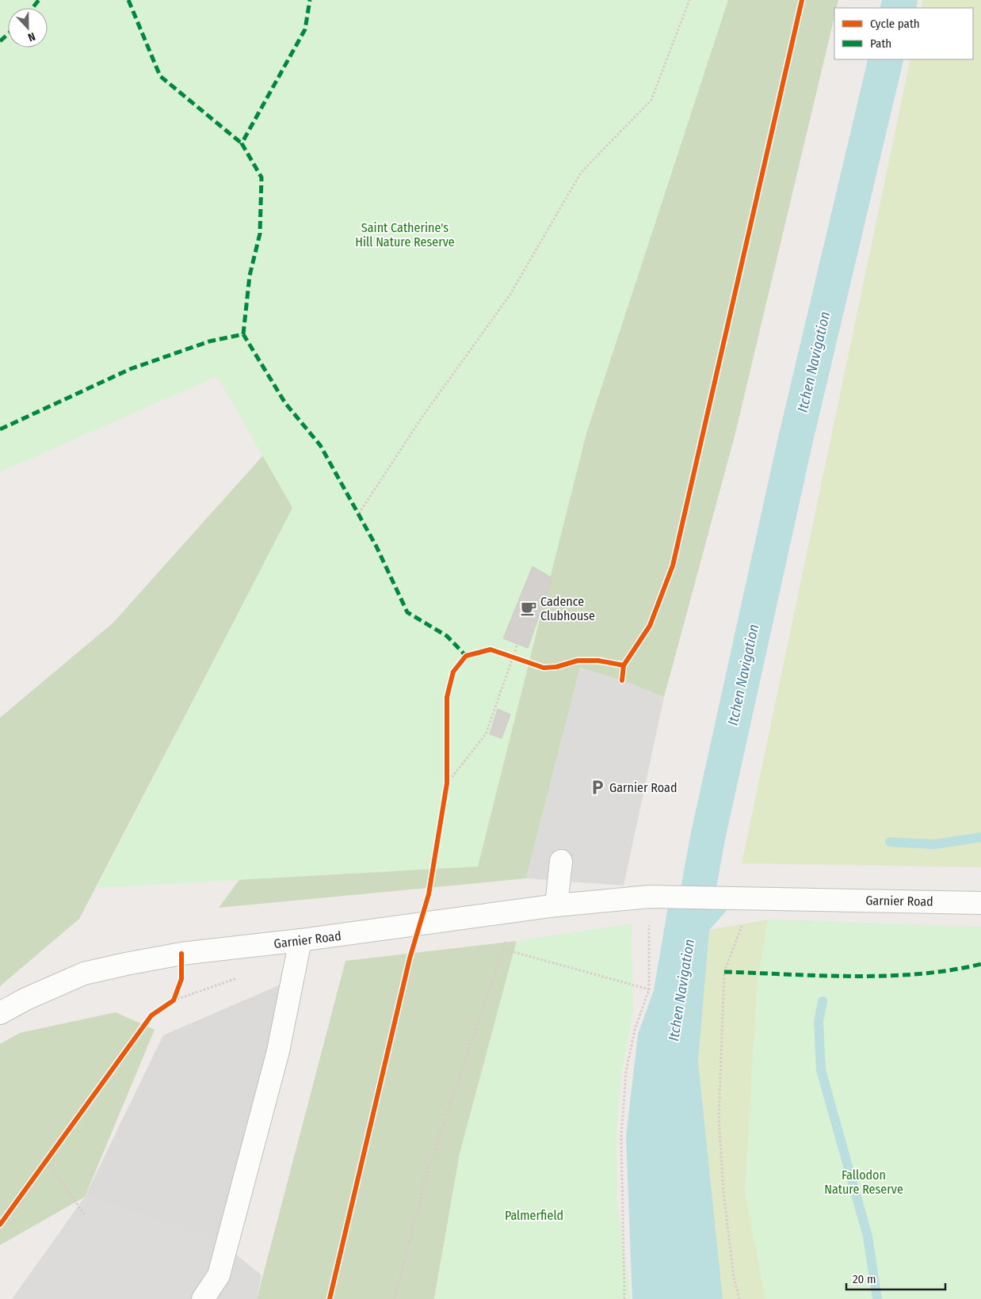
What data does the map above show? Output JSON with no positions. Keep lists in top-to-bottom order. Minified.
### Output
{"streets":{"street":["Garnier Road"]},"water":["Itchen Navigation"],"parks":["Saint Catherine's Hill Nature Reserve","Fallodon Nature Reserve","Palmerfield"],"places":{"cafe":["Cadence Clubhouse"],"parking":["Garnier Road"]},"legend":["Cycle path","Path"],"scale_bar":"20 m","north":"bottom"}
